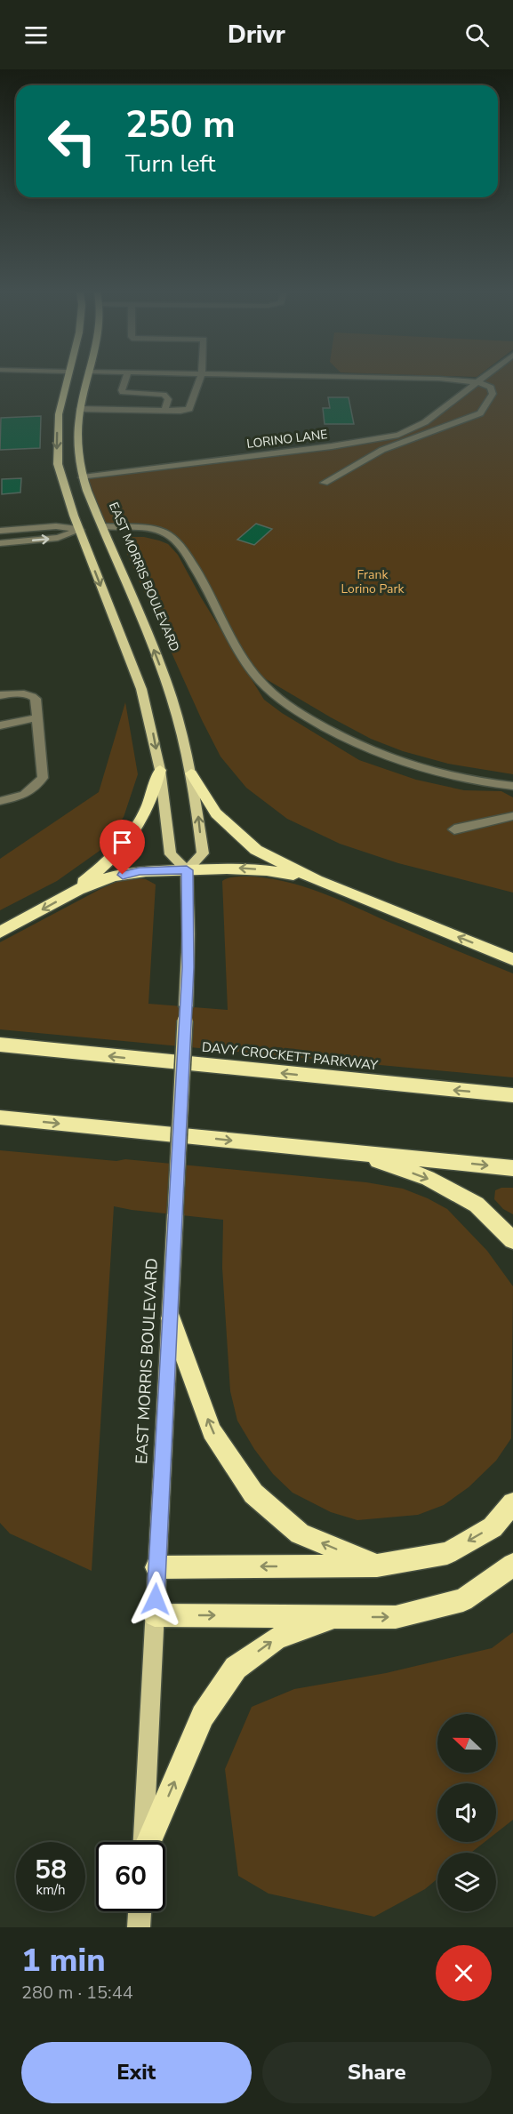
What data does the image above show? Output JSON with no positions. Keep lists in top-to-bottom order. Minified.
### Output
{"streets":{"highway":["DAVY CROCKETT PARKWAY"],"main road":["EAST MORRIS BOULEVARD"],"street":["LORINO LANE"]},"crossings":[["LORINO LANE","EAST MORRIS BOULEVARD"]],"parks":["Frank Lorino Park"],"north":"left","page":{"header":"Drivr","turn":["250 m","Turn left"],"speed":"58 km/h","limit":"60","heading":["1 min","280 m · 15:44"],"buttons":["Exit","Share"]}}
